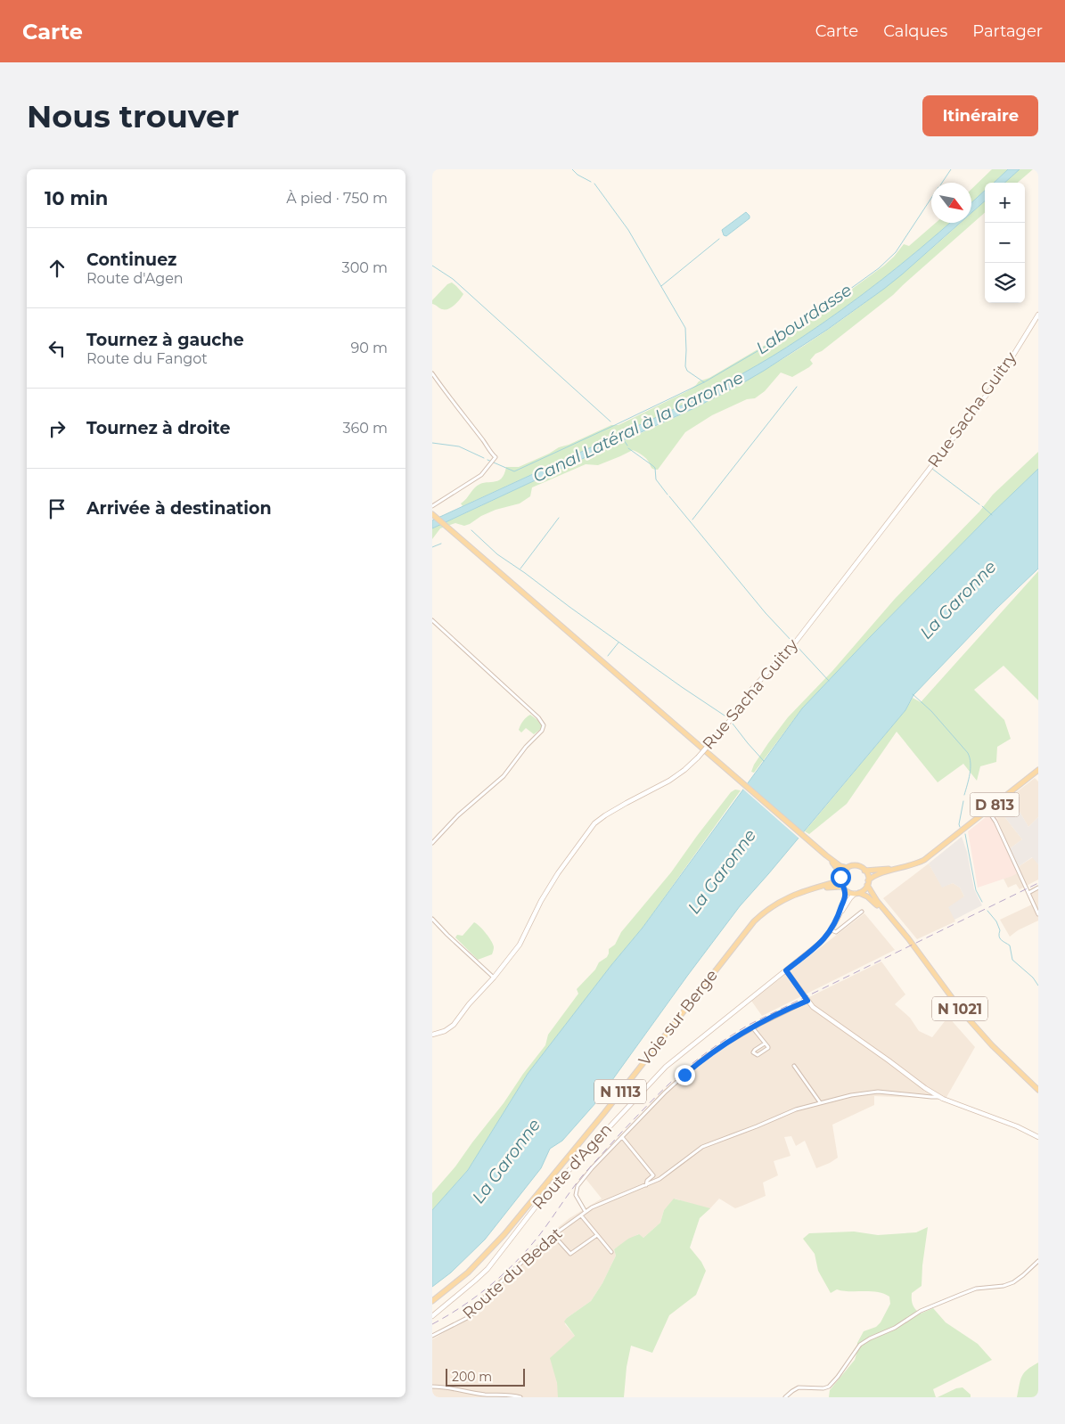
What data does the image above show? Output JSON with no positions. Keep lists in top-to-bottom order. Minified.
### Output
{"streets":{"main road":["D 813","N 1021","Voie sur Berge","N 1113"],"street":["Rue Sacha Guitry","Route d'Agen","Route du Bedat"]},"crossings":[["D 813","N 1021"],["D 813","N 1113"],["D 813","Route d'Agen"],["N 1021","N 1113"],["N 1021","Route d'Agen"],["Voie sur Berge","N 1113"],["N 1113","Route d'Agen"]],"water":["Labourdasse","Canal Latéral à la Garonne","La Garonne"],"scale_bar":"200 m","north":"bottom right","page":{"header":"Carte","nav":["Carte","Calques","Partager"],"buttons":"Itinéraire","title":"Nous trouver","heading":["10 min","À pied · 750 m"],"map_buttons":["+","−"],"list":[["Continuez","Route d'Agen","300 m"],["Tournez à gauche","Route du Fangot","90 m"],["Tournez à droite","360 m"],"Arrivée à destination"],"scale":"200 m"}}
